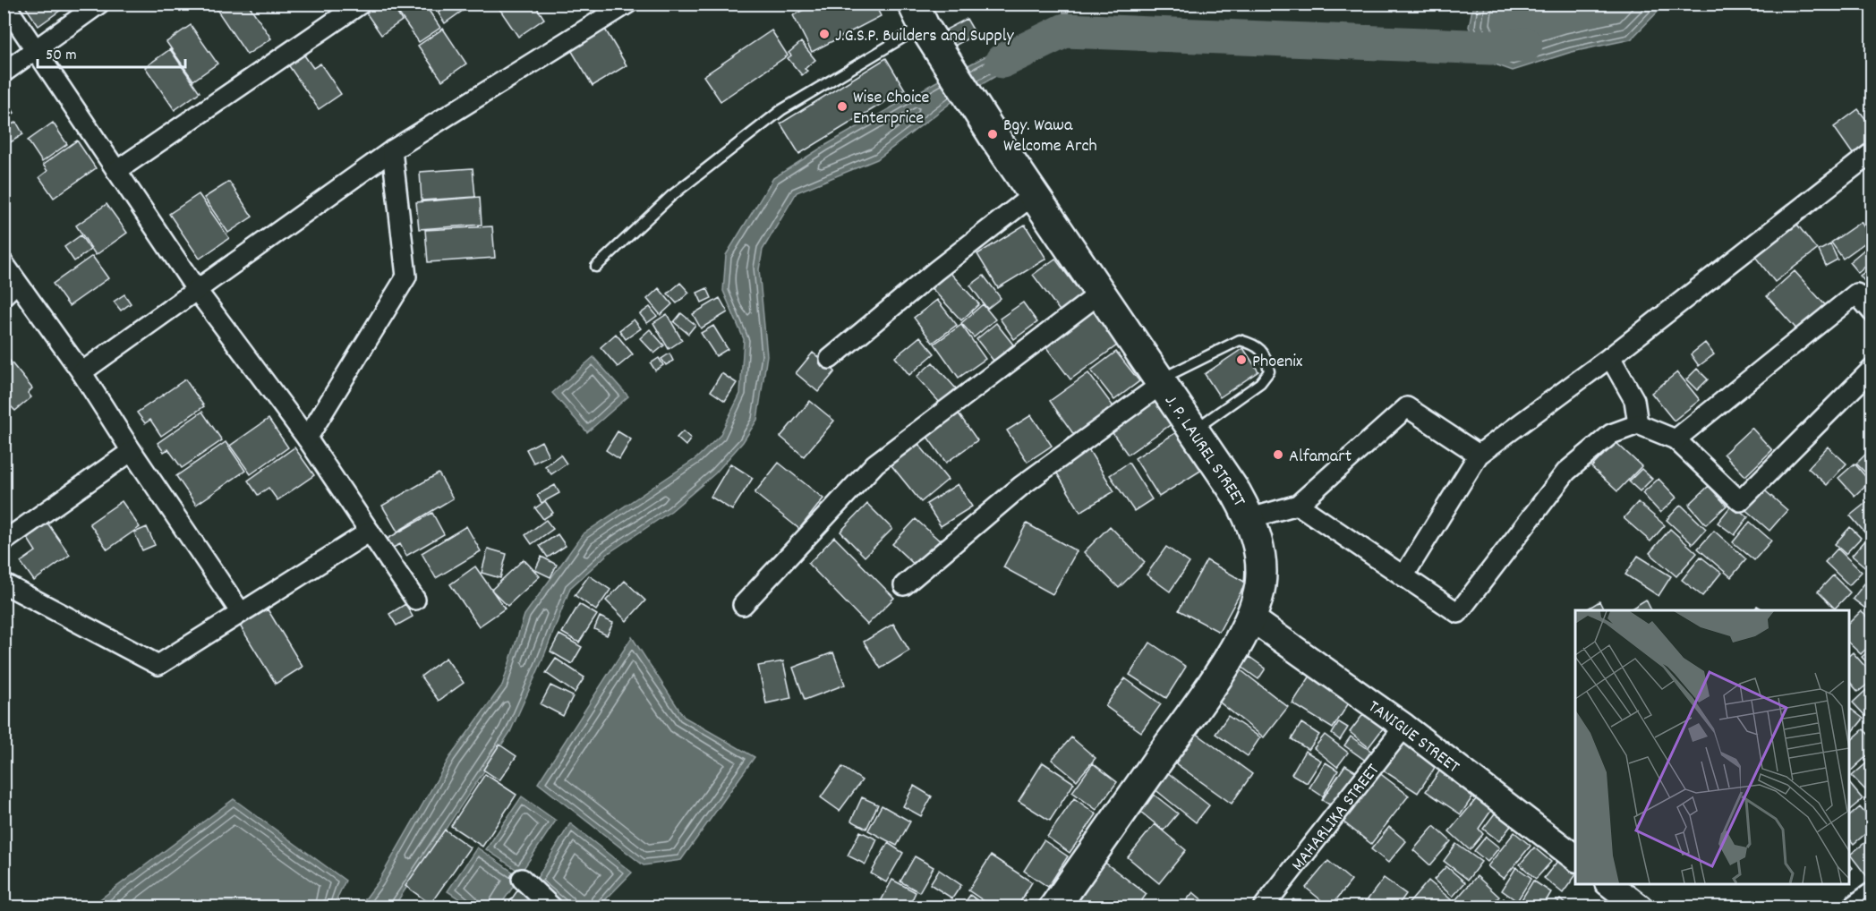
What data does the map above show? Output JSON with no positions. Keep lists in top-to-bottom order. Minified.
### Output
{"streets":{"main road":["J. P. LAUREL STREET"],"street":["TANIGUE STREET","MAHARLIKA STREET"]},"crossings":[["J. P. LAUREL STREET","TANIGUE STREET"],["TANIGUE STREET","MAHARLIKA STREET"]],"places":["J.G.S.P. Builders and Supply","Wise Choice Enterprice","Bgy. Wawa Welcome Arch","Phoenix","Alfamart"],"scale_bar":"50 m"}
